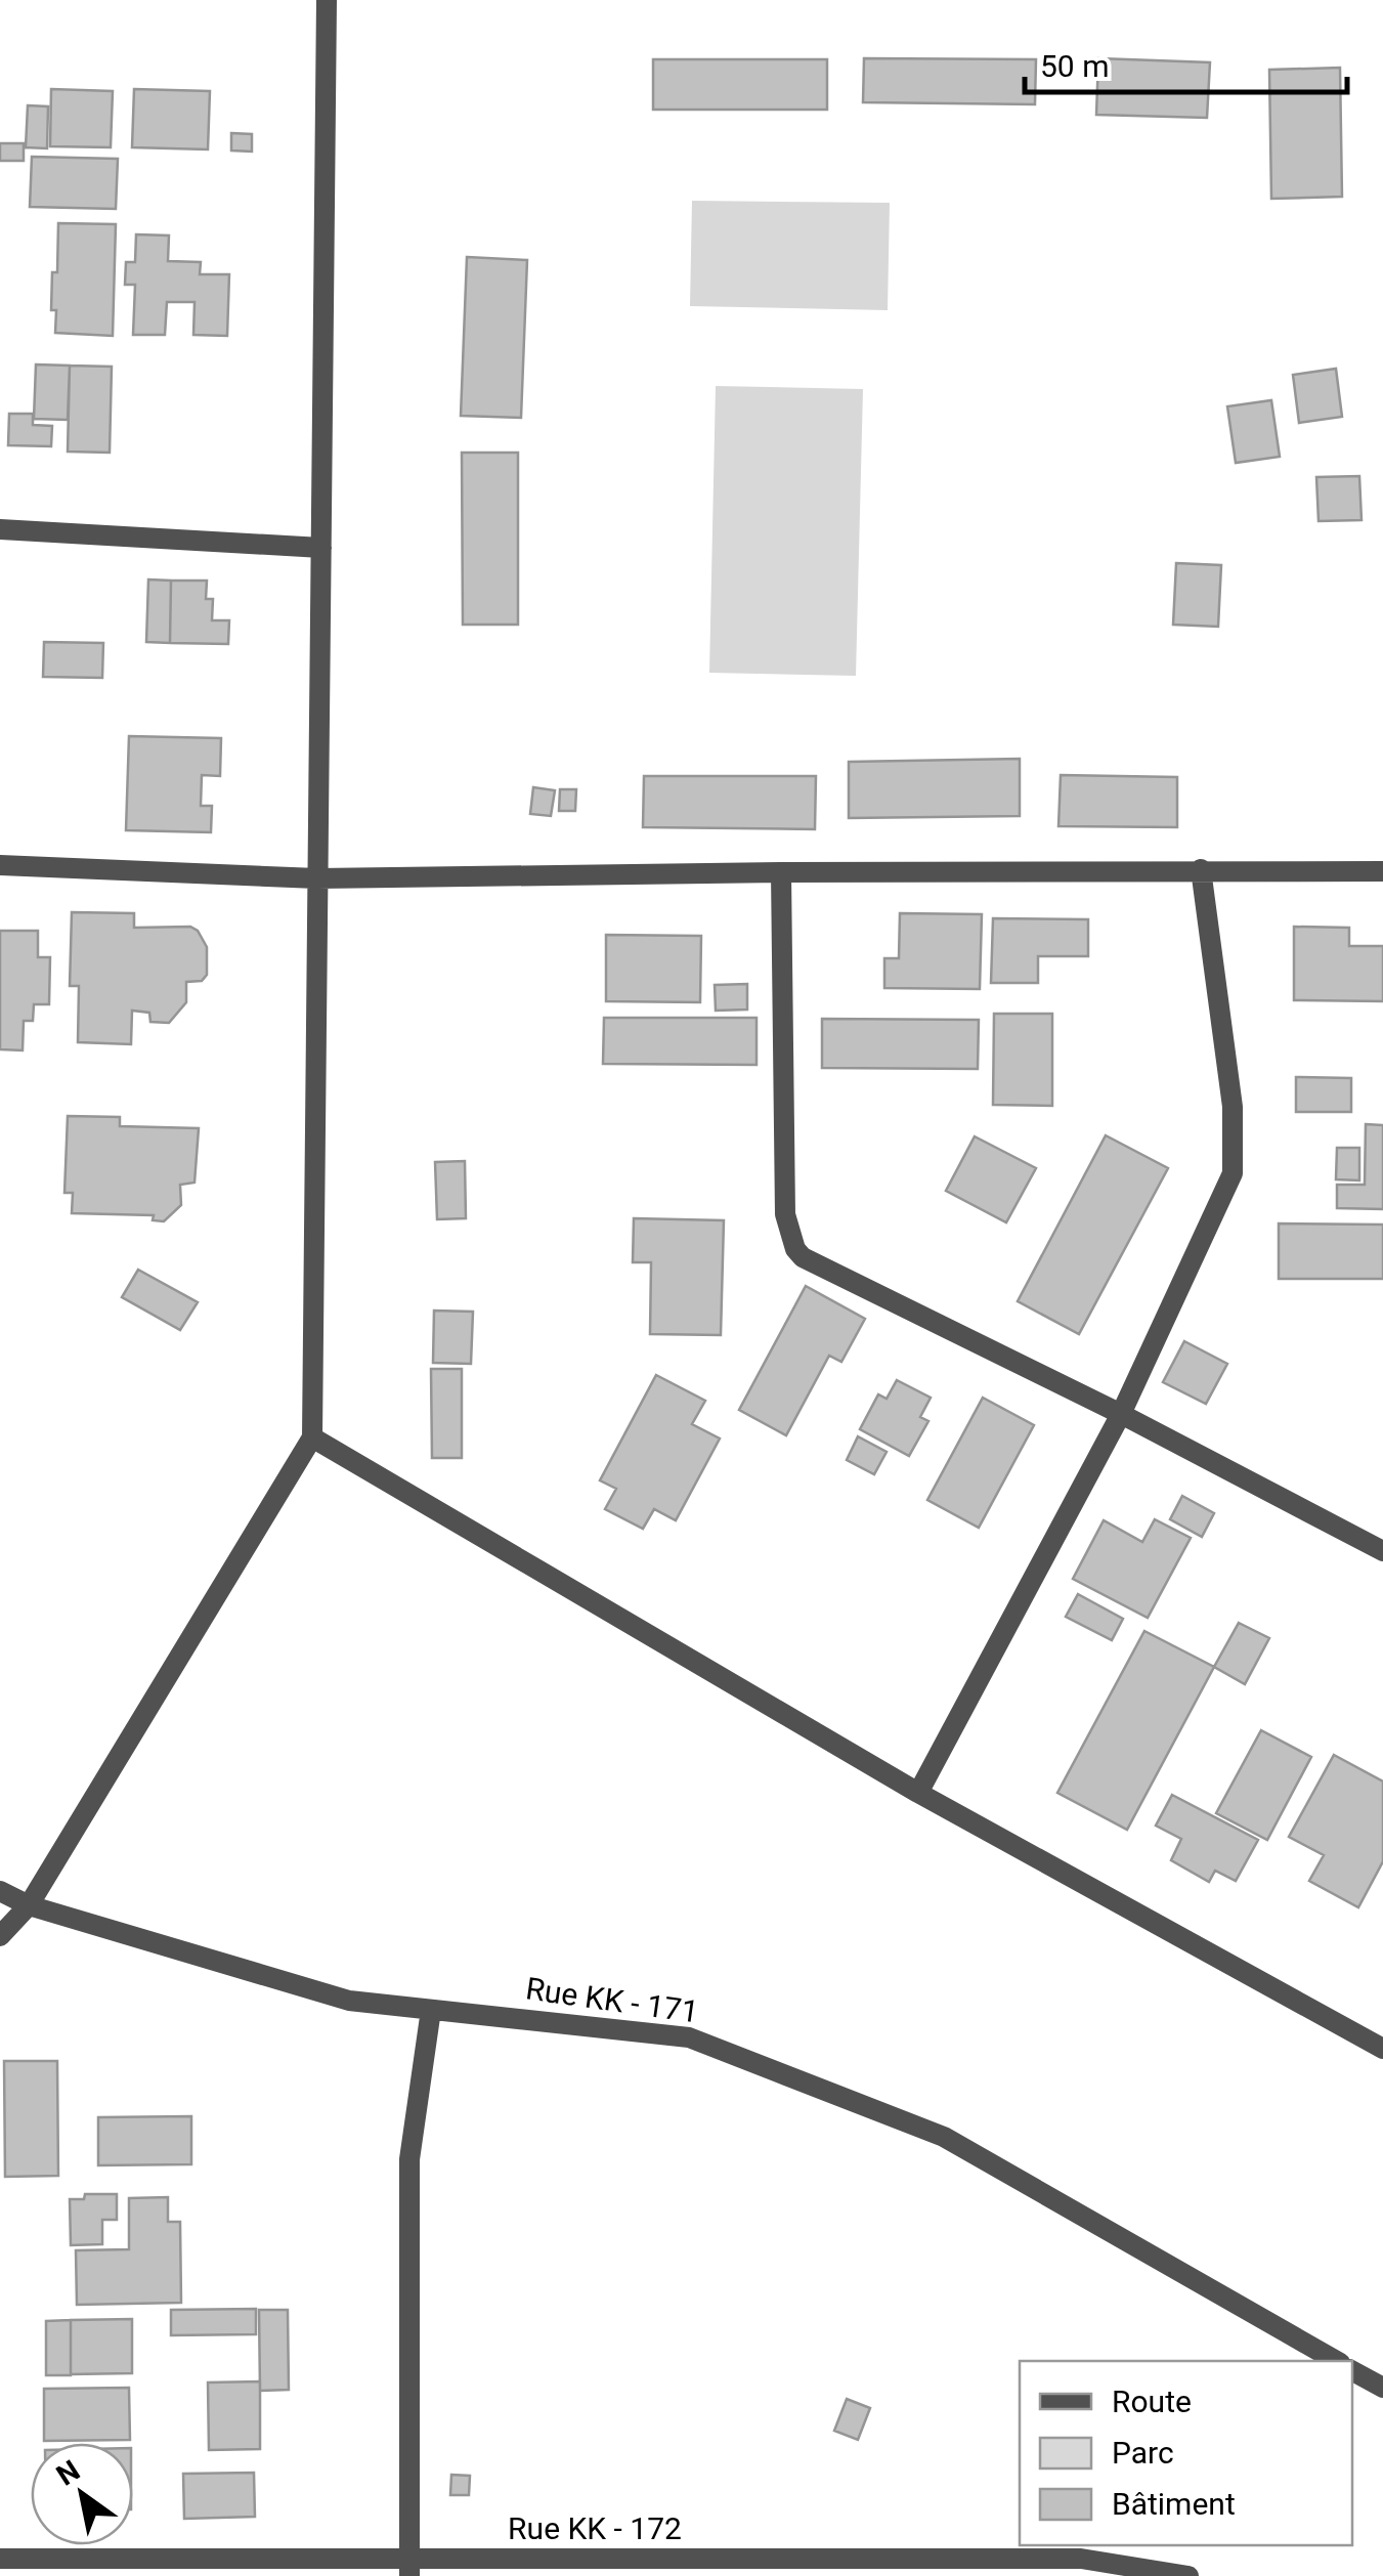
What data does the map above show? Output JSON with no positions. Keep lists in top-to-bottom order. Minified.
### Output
{"streets":{"street":["Rue KK - 171","Rue KK - 172"]},"legend":["Route","Parc","Bâtiment"],"scale_bar":"50 m","north":"top left"}
